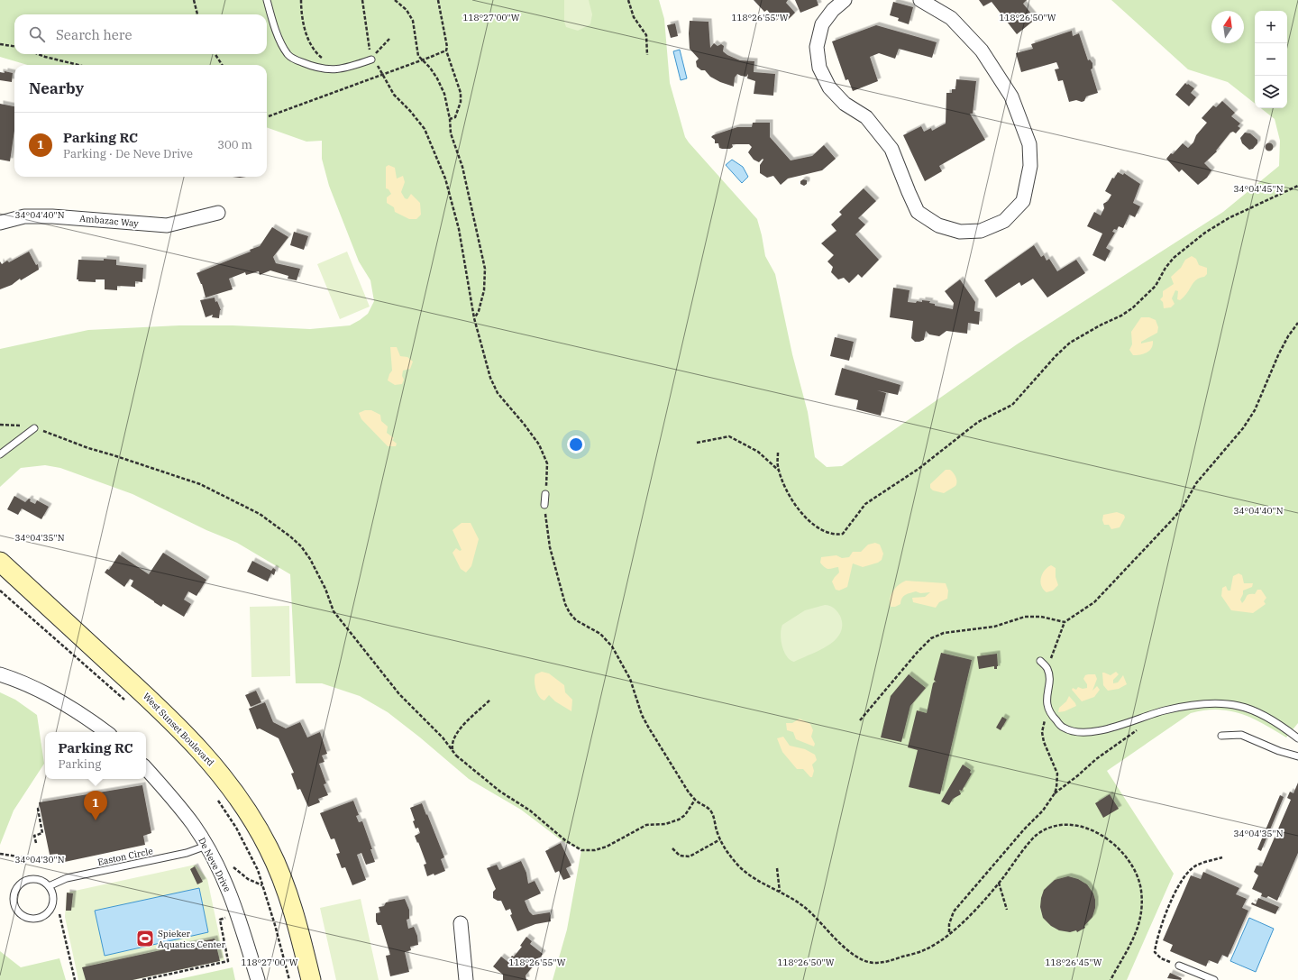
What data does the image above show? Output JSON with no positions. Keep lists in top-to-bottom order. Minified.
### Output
{"streets":{"main road":["West Sunset Boulevard"],"street":["Ambazac Way","De Neve Drive"],"lane":["Easton Circle"]},"crossings":[["Easton Circle","De Neve Drive"]],"places":{"sports":["Spieker Aquatics Center"]},"north":"top","page":{"map_buttons":["+","−"],"search":"Search here","heading":"Nearby","list":[{"mark":"1","name":"Parking RC","note":"Parking · De Neve Drive","value":"300 m"}],"popup":["Parking RC","Parking"],"pins":"1"},"coordinates":["118°27'00\"W","118°26'55\"W","118°26'50\"W","34°04'45\"N","34°04'40\"N","34°04'35\"N","34°04'30\"N","118°26'45\"W"]}
